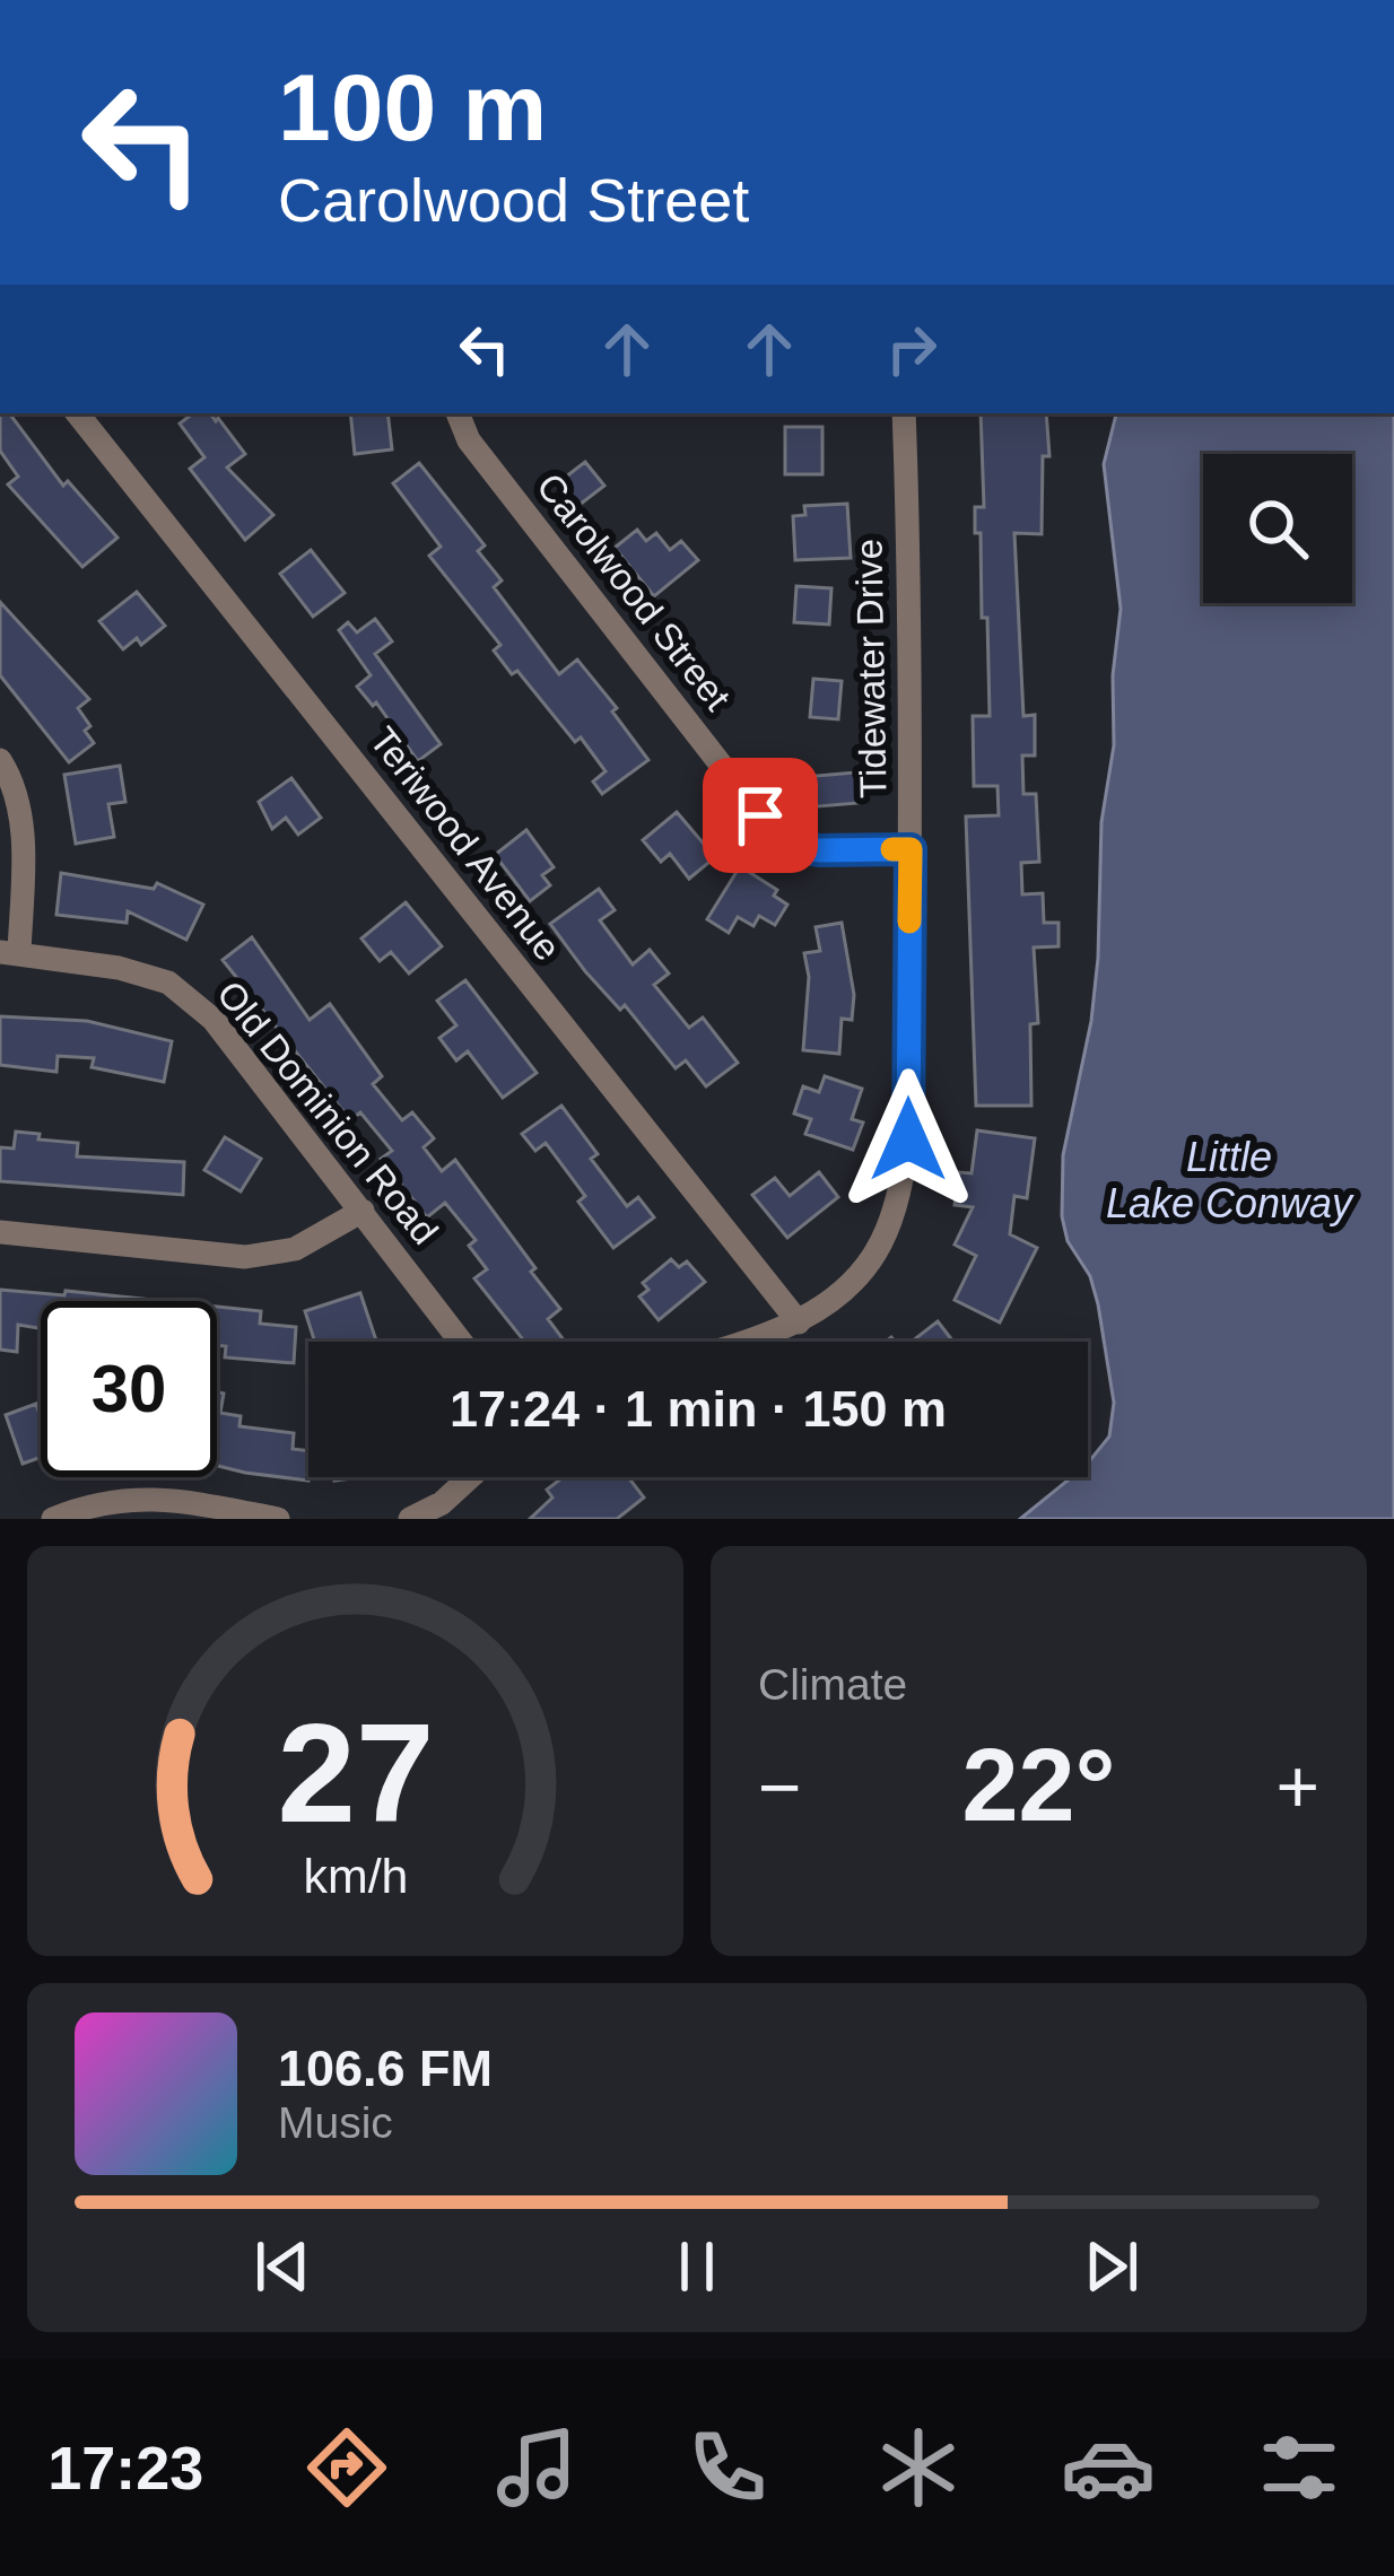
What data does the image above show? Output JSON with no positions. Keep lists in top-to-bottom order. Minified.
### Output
{"streets":{"street":["Carolwood Street","Tidewater Drive","Teriwood Avenue","Old Dominion Road"]},"crossings":[["Carolwood Street","Tidewater Drive"],["Tidewater Drive","Teriwood Avenue"]],"water":["Little Lake Conway"],"page":{"turn":["100 m","Carolwood Street"],"limit":"30","trip":"17:24 · 1 min · 150 m","tile":"Climate","heat":["−","22°","+"],"song":["106.6 FM","Music"],"tabs":"17:23","gauge":["27","km/h"]}}
